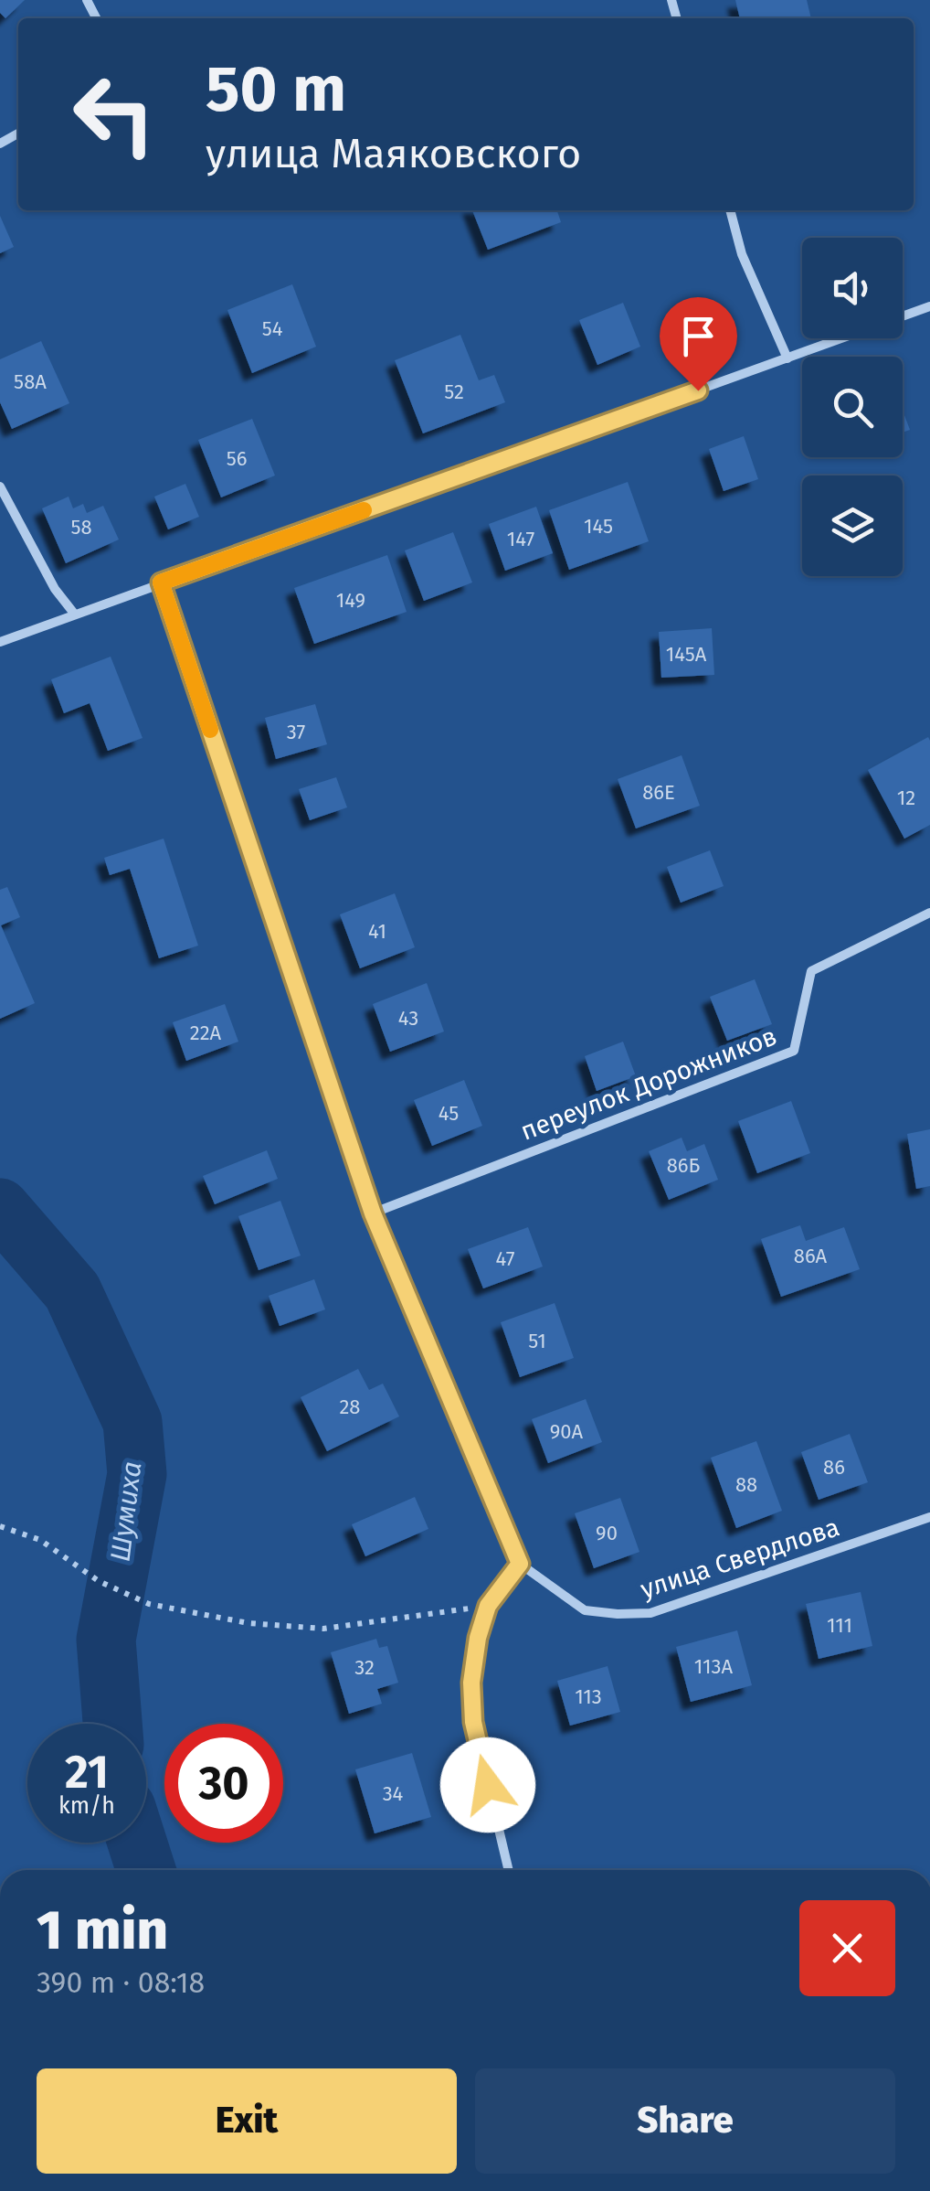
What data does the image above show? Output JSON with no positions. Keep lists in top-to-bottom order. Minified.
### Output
{"streets":{"street":["переулок Дорожников","улица Свердлова"]},"water":["Шумиха"],"house_numbers":["54","58А","52","56","145","58","147","149","145А","37","86Е","12","41","43","22А","45","86Б","86А","47","51","28","90А","86","88","90","111","113А","32","113","34"],"page":{"turn":["50 m","улица Маяковского"],"speed":"21 km/h","limit":"30","heading":["1 min","390 m · 08:18"],"buttons":["Exit","Share"]}}
